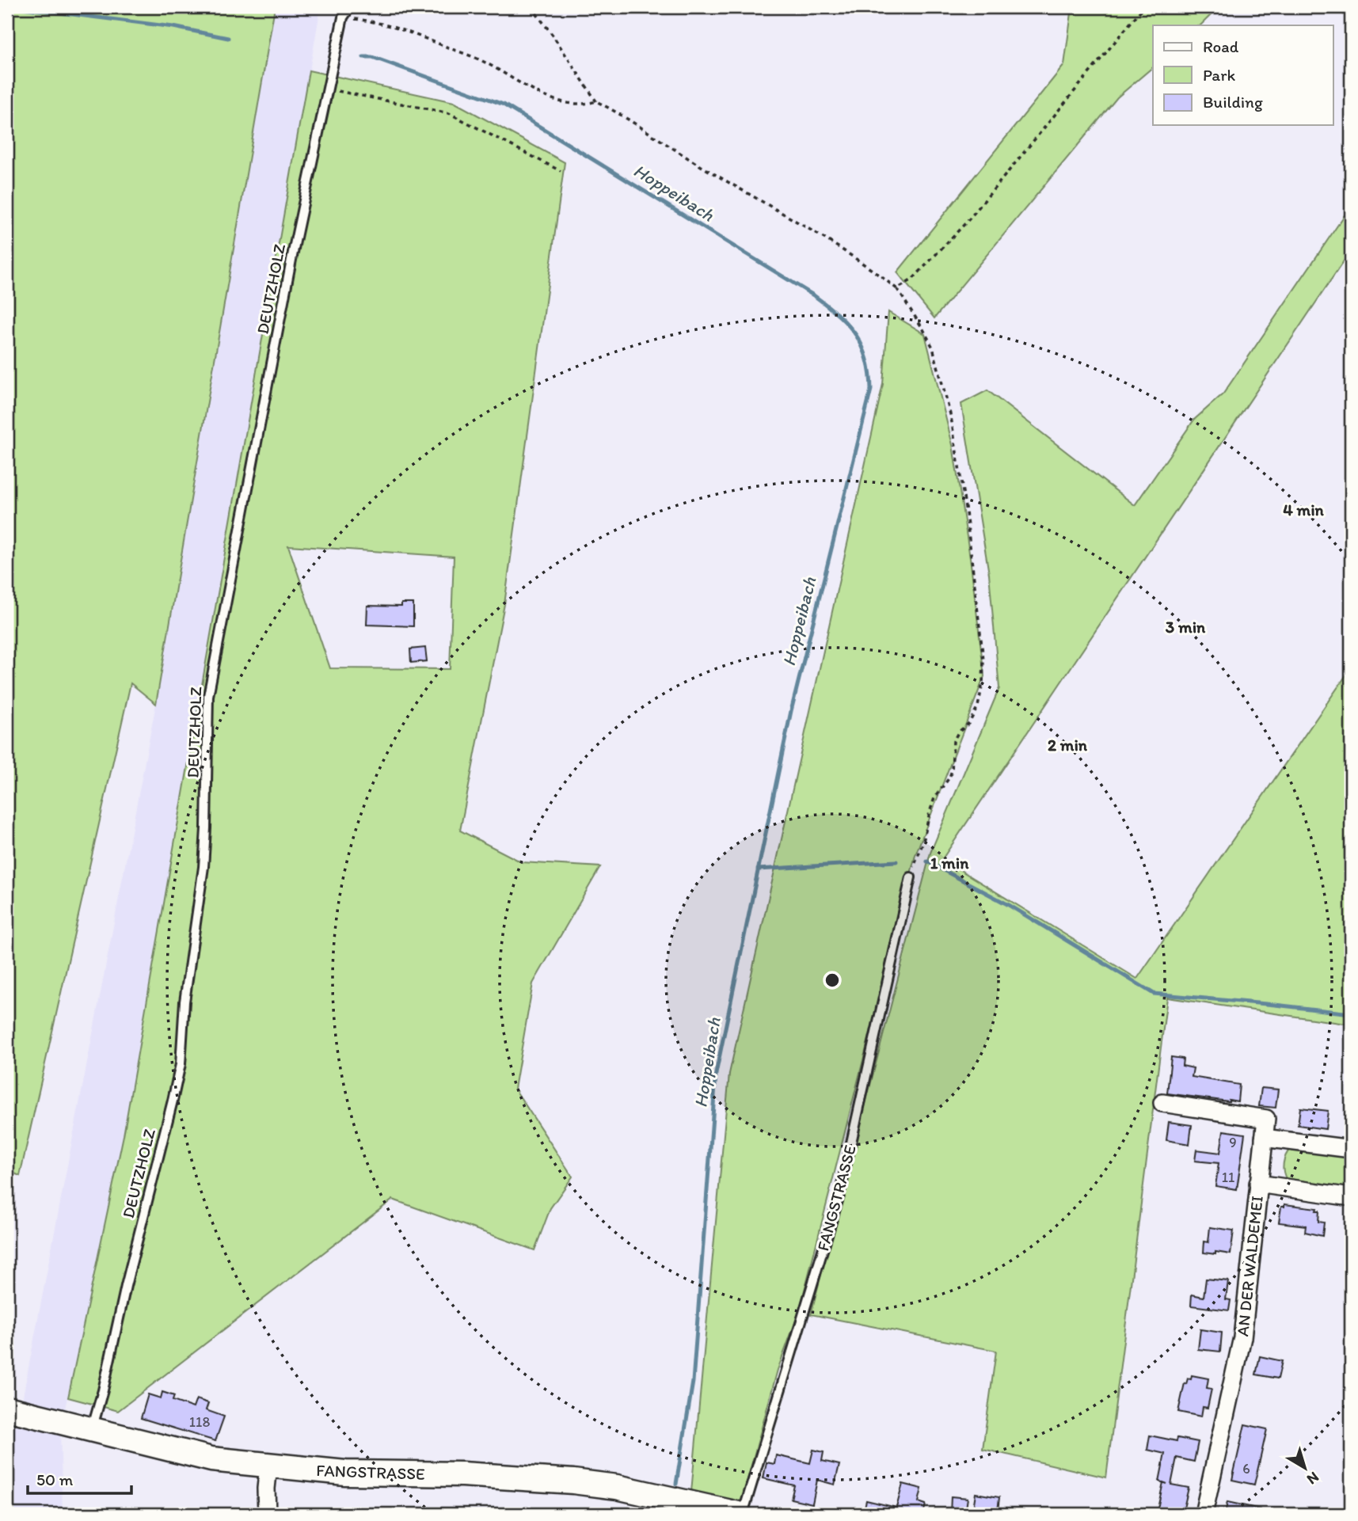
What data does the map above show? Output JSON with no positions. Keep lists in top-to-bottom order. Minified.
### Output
{"streets":{"main road":["FANGSTRASSE"],"street":["AN DER WALDEMEI"],"lane":["DEUTZHOLZ"]},"crossings":[["DEUTZHOLZ","FANGSTRASSE"]],"water":["Hoppeibach"],"house_numbers":["9","11","118","6"],"legend":["Road","Park","Building"],"scale_bar":"50 m","north":"bottom right","rings":["4 min","3 min","2 min","1 min"]}
